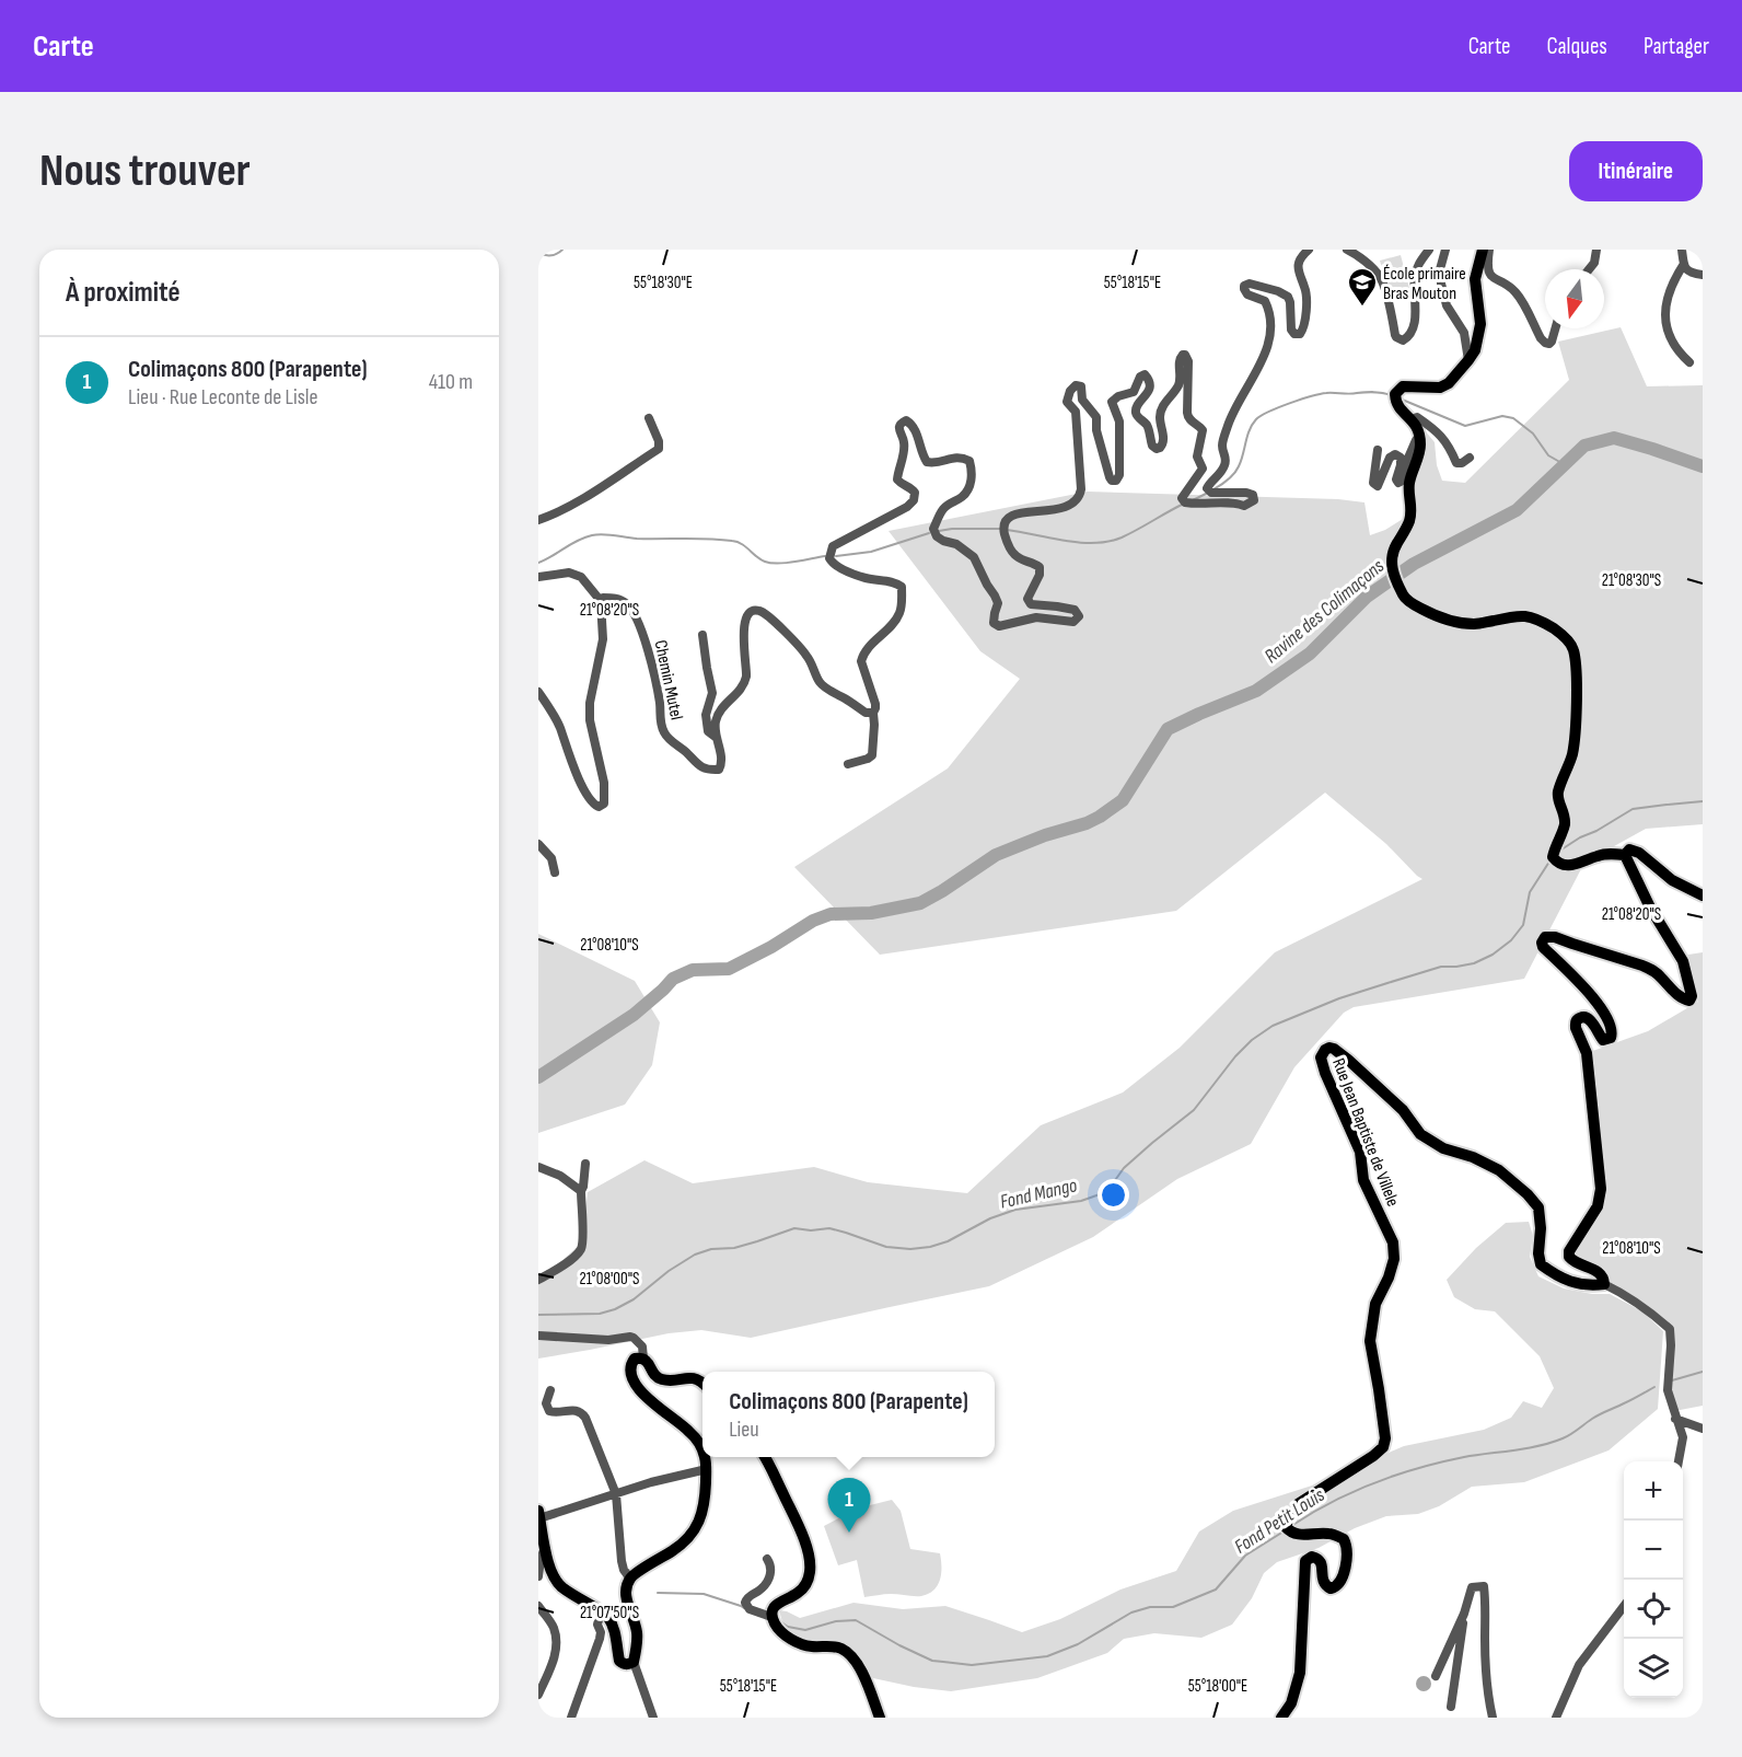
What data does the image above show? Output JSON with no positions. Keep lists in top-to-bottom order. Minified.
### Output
{"streets":{"main road":["Rue Jean Baptiste de Villele"],"street":["Chemin Mutel"]},"water":["Ravine des Colimaçons","Fond Mango","Fond Petit Louis"],"places":{"school or university":["École primaire Bras Mouton"]},"north":"bottom","page":{"header":"Carte","nav":["Carte","Calques","Partager"],"buttons":"Itinéraire","title":"Nous trouver","heading":"À proximité","list":[{"mark":"1","name":"Colimaçons 800 (Parapente)","note":"Lieu · Rue Leconte de Lisle","value":"410 m"}],"popup":["Colimaçons 800 (Parapente)","Lieu"],"map_buttons":["+","−"],"pins":"1"},"coordinates":["55°18'30\"E","55°18'15\"E","21°08'30\"S","21°08'20\"S","21°08'10\"S","21°08'00\"S","21°07'50\"S","55°18'00\"E"]}
